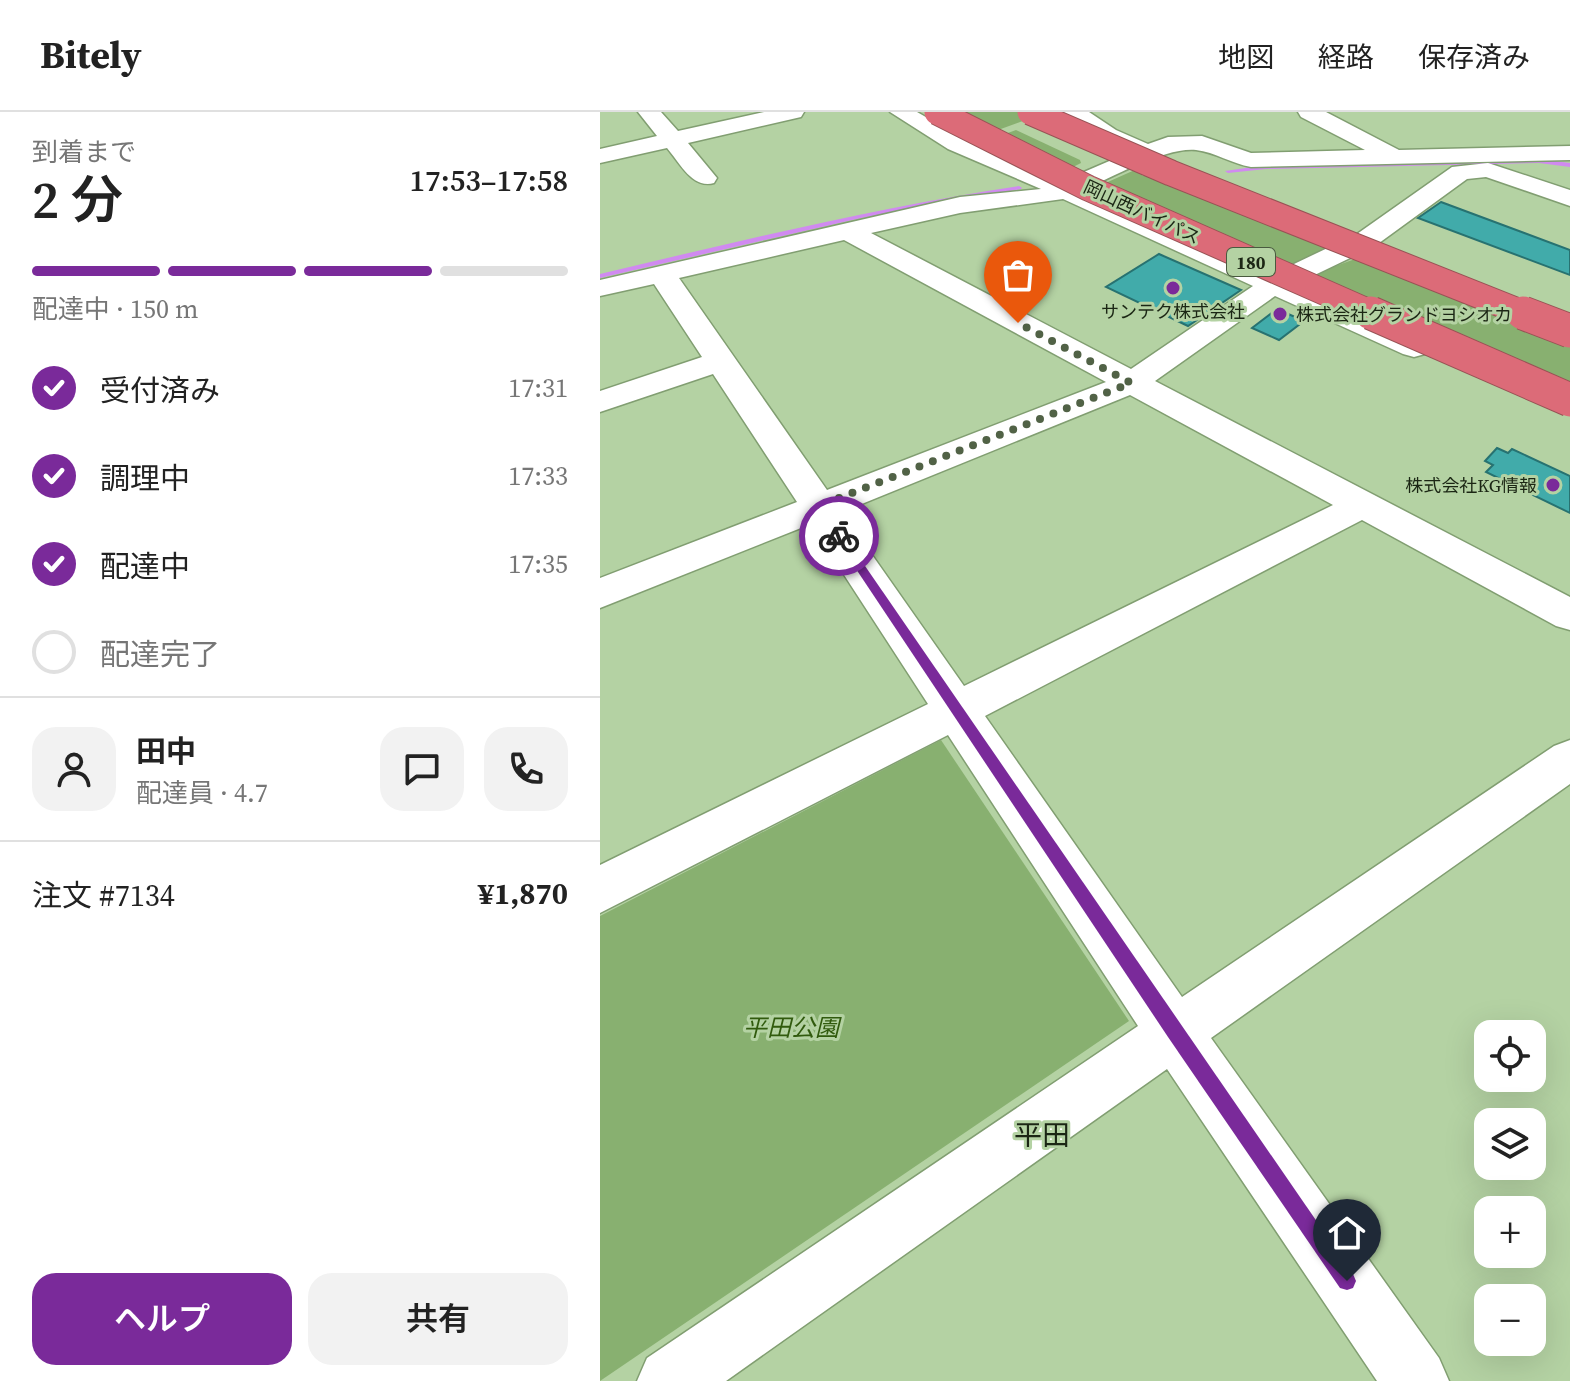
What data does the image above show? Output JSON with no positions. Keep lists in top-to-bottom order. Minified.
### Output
{"streets":{"highway":["岡山西バイパス","180"]},"districts":["平田"],"parks":["平田公園"],"places":["サンテク株式会社","株式会社グランドヨシオカ","株式会社KG情報"],"page":{"header":"Bitely","nav":["地図","経路","保存済み"],"heading":["2 分","到着まで","17:53–17:58"],"panel":["田中","配達員 · 4.7","注文 #7134","¥1,870"],"bar":"配達中 · 150 m","list":[["受付済み","17:31"],["調理中","17:33"],["配達中","17:35"],"配達完了"],"map_buttons":["+","−"],"buttons":["ヘルプ","共有"]}}
